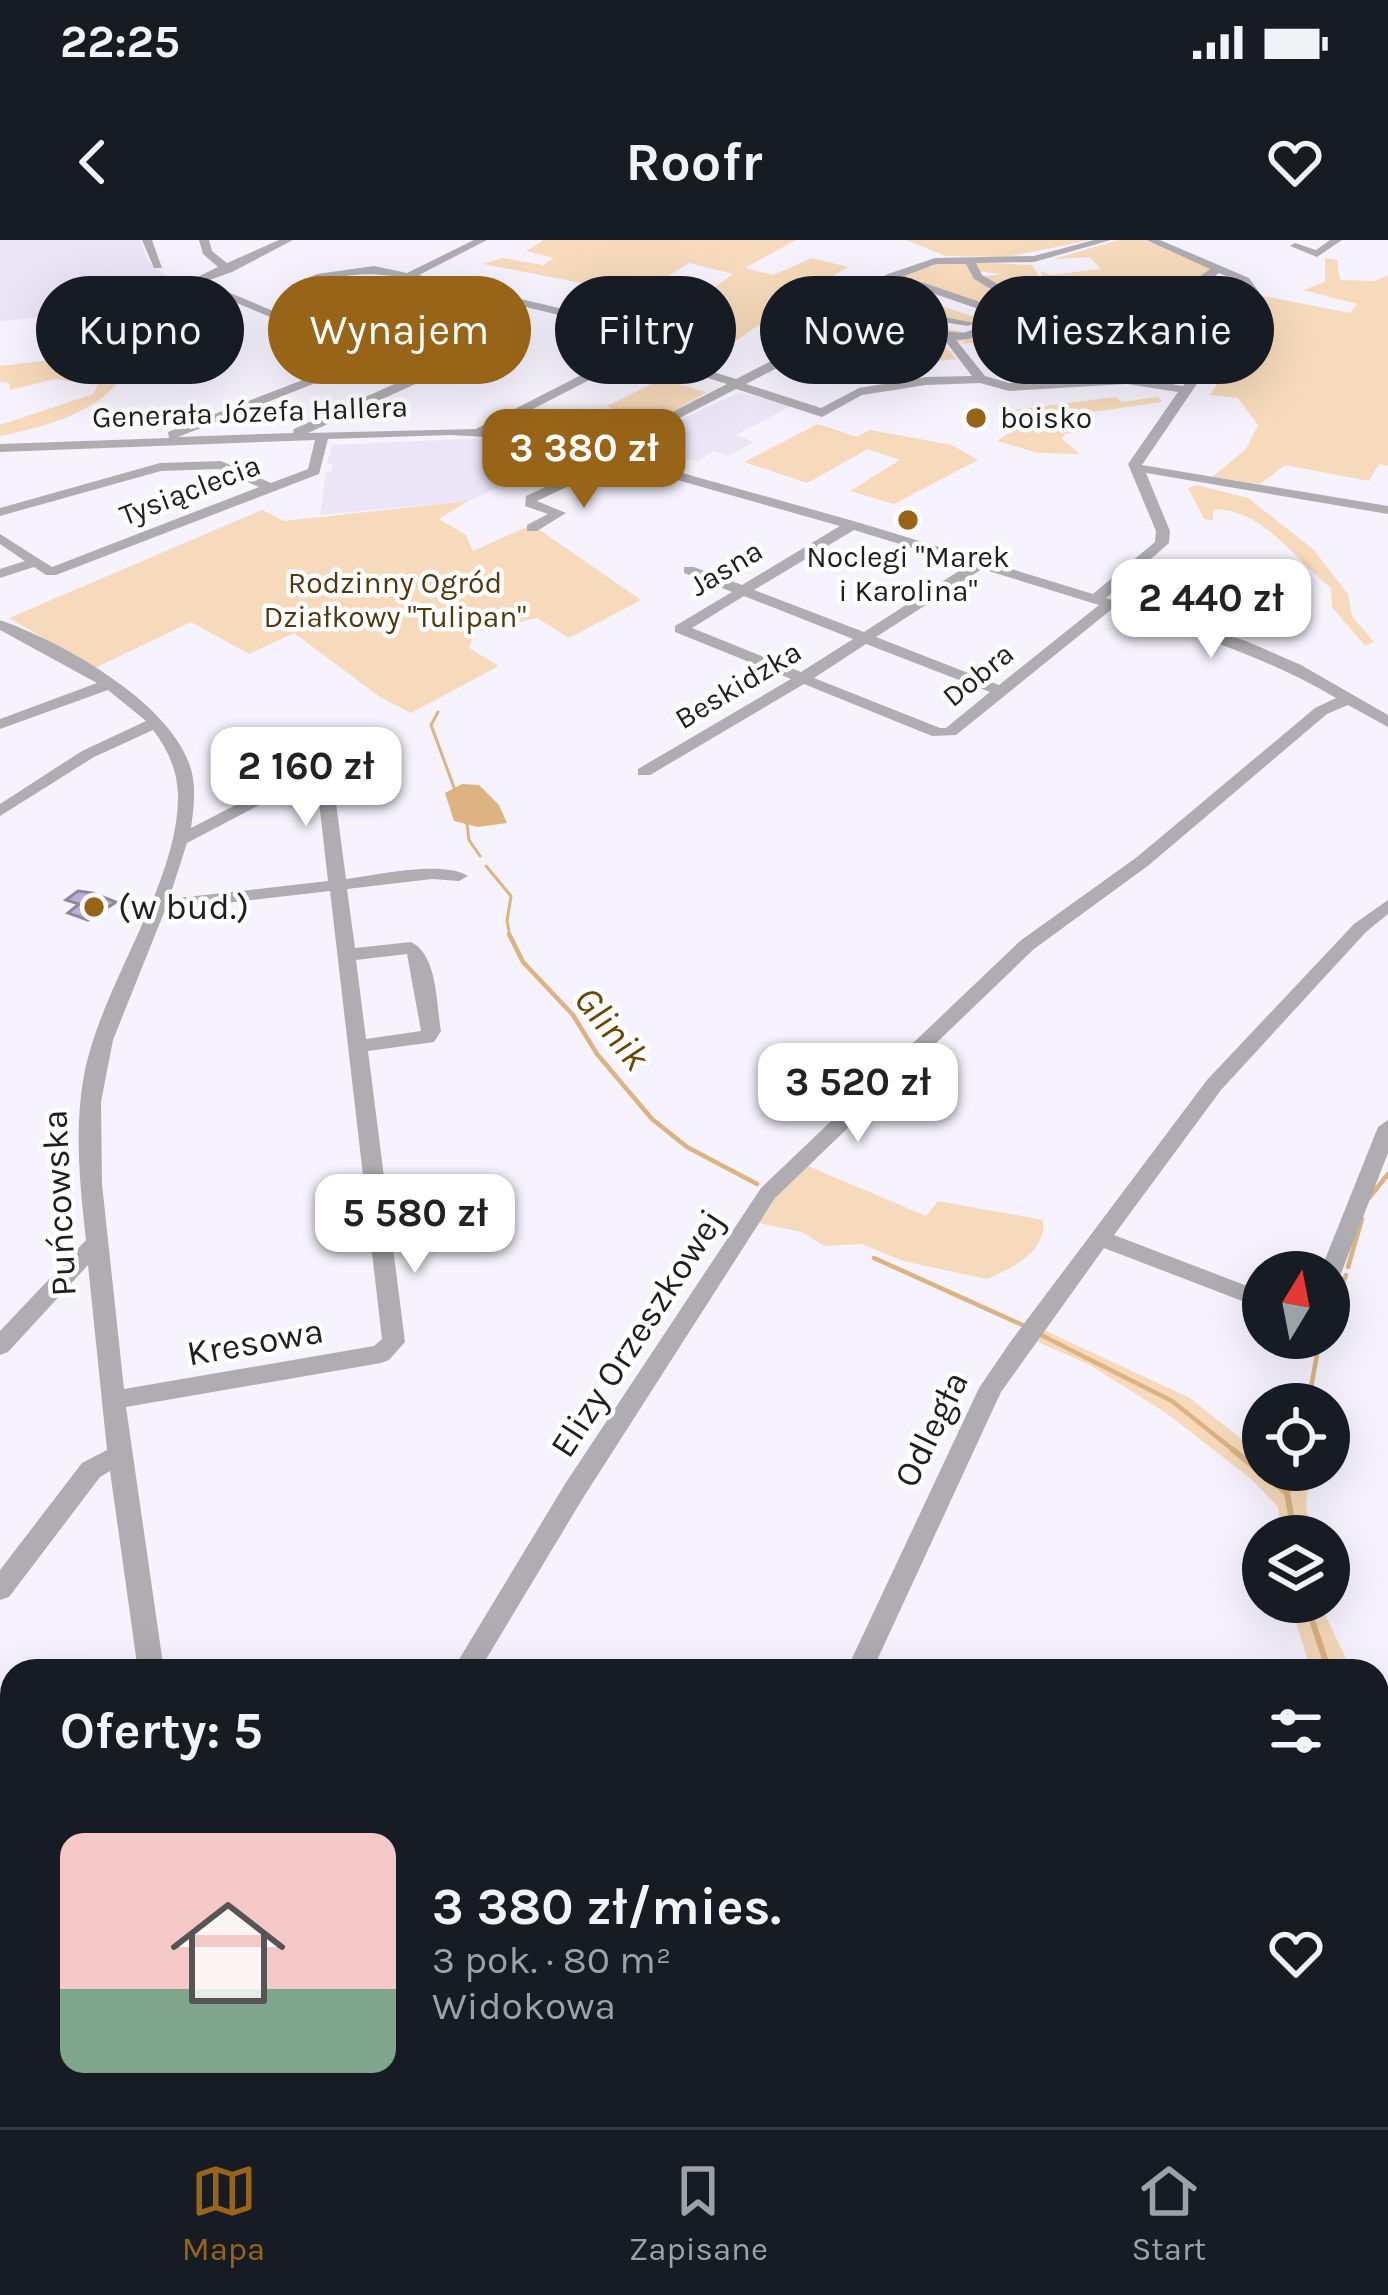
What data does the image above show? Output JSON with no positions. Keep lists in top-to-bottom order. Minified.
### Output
{"streets":{"street":["Generała Józefa Hallera","Tysiąclecia","Jasna","Dobra","Beskidzka","Puńcowska","Elizy Orzeszkowej","Kresowa","Odległa"]},"crossings":[["Generała Józefa Hallera","Tysiąclecia"],["Generała Józefa Hallera","Jasna"],["Generała Józefa Hallera","Dobra"],["Generała Józefa Hallera","Beskidzka"],["Generała Józefa Hallera","Elizy Orzeszkowej"],["Jasna","Dobra"],["Jasna","Beskidzka"],["Dobra","Beskidzka"],["Puńcowska","Kresowa"]],"water":["Glinik"],"parks":["Rodzinny Ogród Działkowy \"Tulipan\""],"places":["boisko","Noclegi \"Marek i Karolina\"","(w bud.)"],"north":"top","page":{"status":"22:25","header":"Roofr","chip":["Kupno","Wynajem","Filtry","Nowe","Mieszkanie"],"price":["3 380 zł","2 440 zł","2 160 zł","3 520 zł","5 580 zł"],"heading":"Oferty: 5","list":[{"name":"3 380 zł/mies.","note":"3 pok. · 80 m² · Widokowa"}],"tabs":["Mapa","Zapisane","Start"]}}
